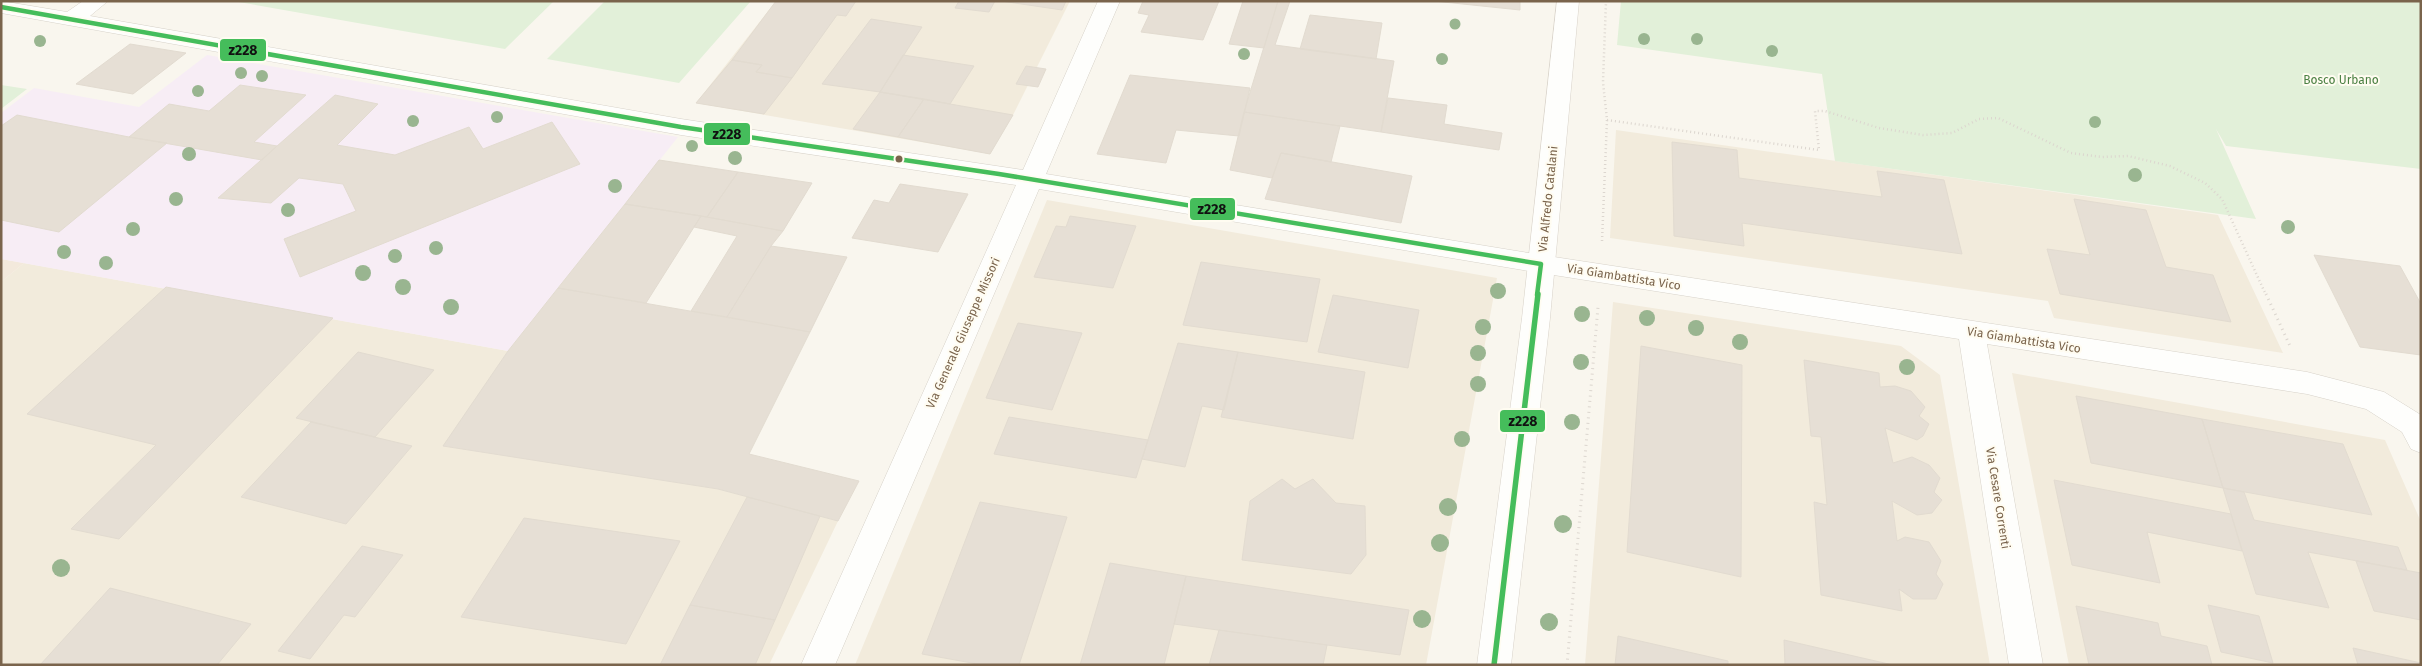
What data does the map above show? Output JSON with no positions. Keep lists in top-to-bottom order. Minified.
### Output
{"streets":{"street":["Via Alfredo Catalani","Via Giambattista Vico","Via Generale Giuseppe Missori","Via Cesare Correnti"]},"crossings":[["Via Alfredo Catalani","Via Giambattista Vico"],["Via Giambattista Vico","Via Generale Giuseppe Missori"],["Via Giambattista Vico","Via Cesare Correnti"]],"parks":["Bosco Urbano"],"lines":["transit line z228"]}
